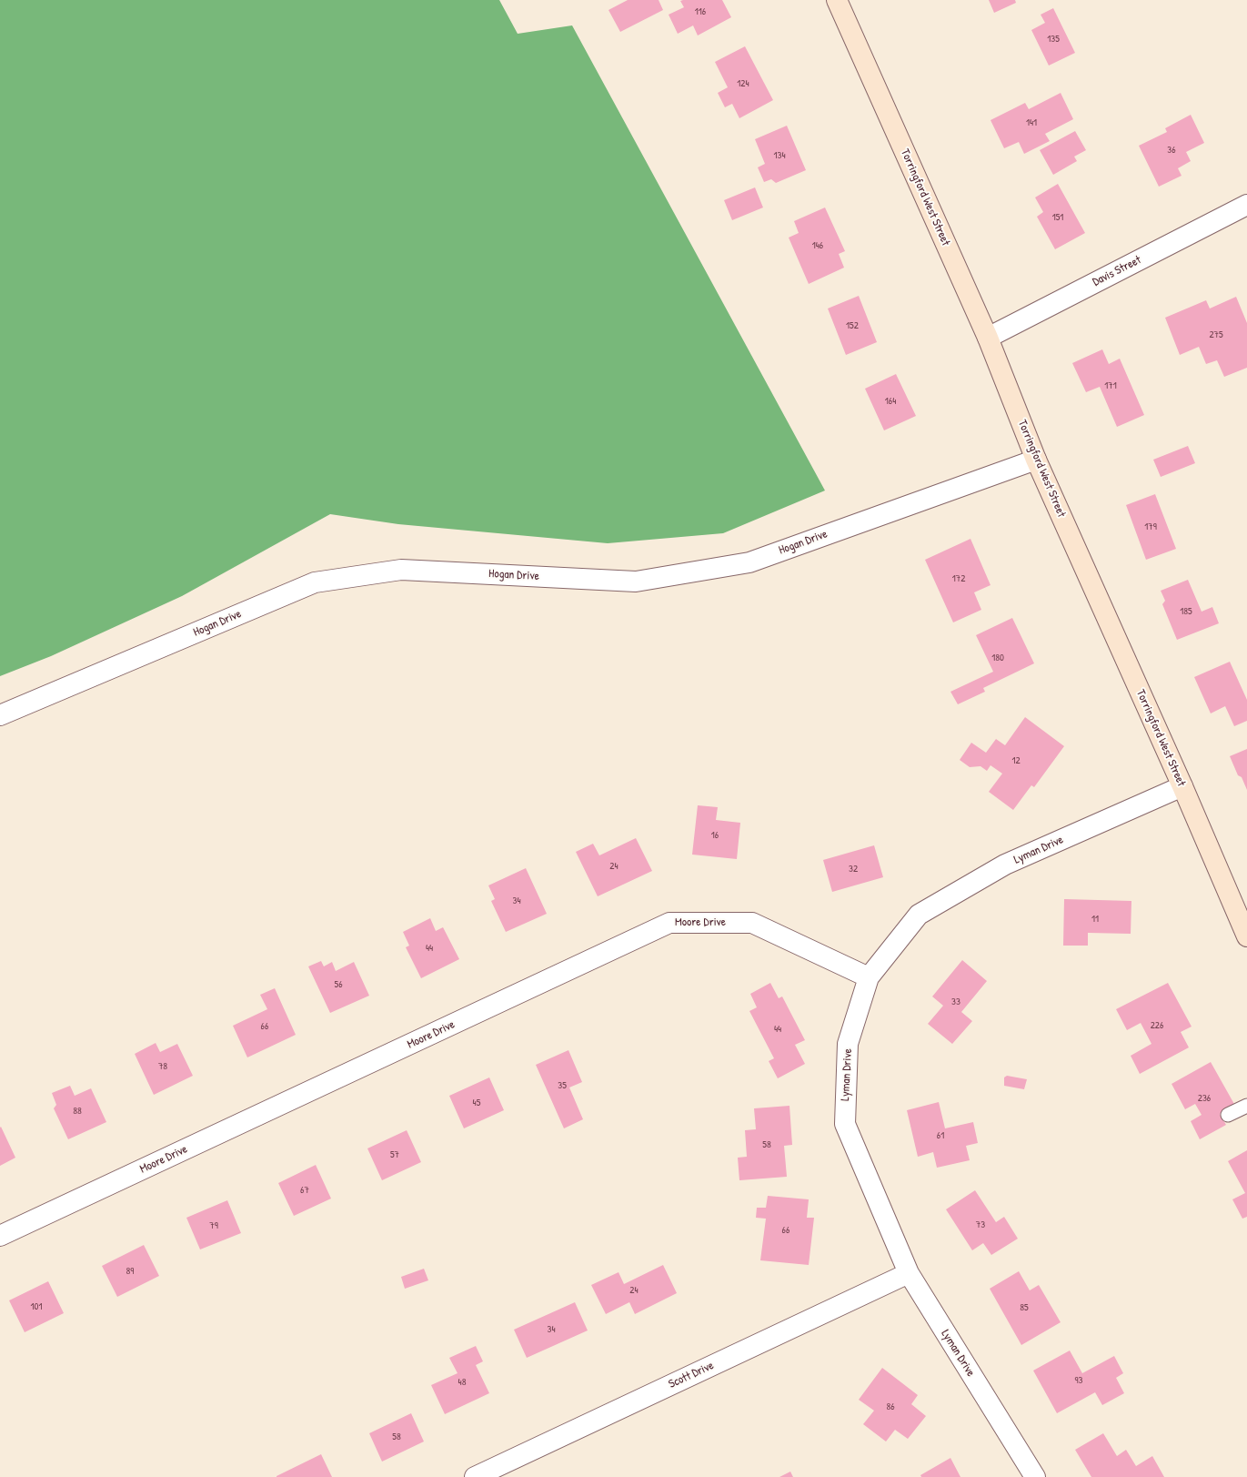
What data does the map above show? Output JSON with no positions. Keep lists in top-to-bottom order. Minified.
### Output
{"streets":{"main road":["Torringford West Street"],"street":["Davis Street","Hogan Drive","Lyman Drive","Moore Drive","Scott Drive"]},"crossings":[["Torringford West Street","Davis Street"],["Torringford West Street","Hogan Drive"],["Torringford West Street","Lyman Drive"],["Lyman Drive","Moore Drive"],["Lyman Drive","Scott Drive"]],"house_numbers":["116","135","124","141","36","134","151","146","152","275","171","164","179","172","185","180","12","16","24","32","34","11","44","56","33","226","66","44","78","35","236","45","88","61","58","57","67","73","79","66","89","24","101","85","34","93","48","86","58"]}
